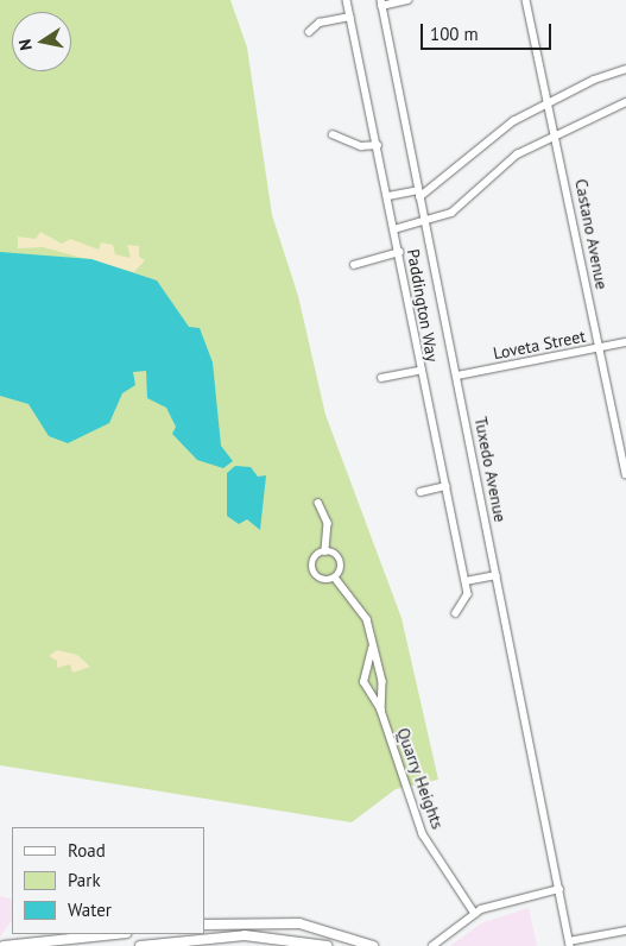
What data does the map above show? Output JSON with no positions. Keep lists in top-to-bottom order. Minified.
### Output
{"streets":{"street":["Castano Avenue","Paddington Way","Loveta Street","Tuxedo Avenue","Quarry Heights"]},"crossings":[["Castano Avenue","Loveta Street"],["Loveta Street","Tuxedo Avenue"]],"legend":["Road","Park","Water"],"scale_bar":"100 m","north":"left"}
